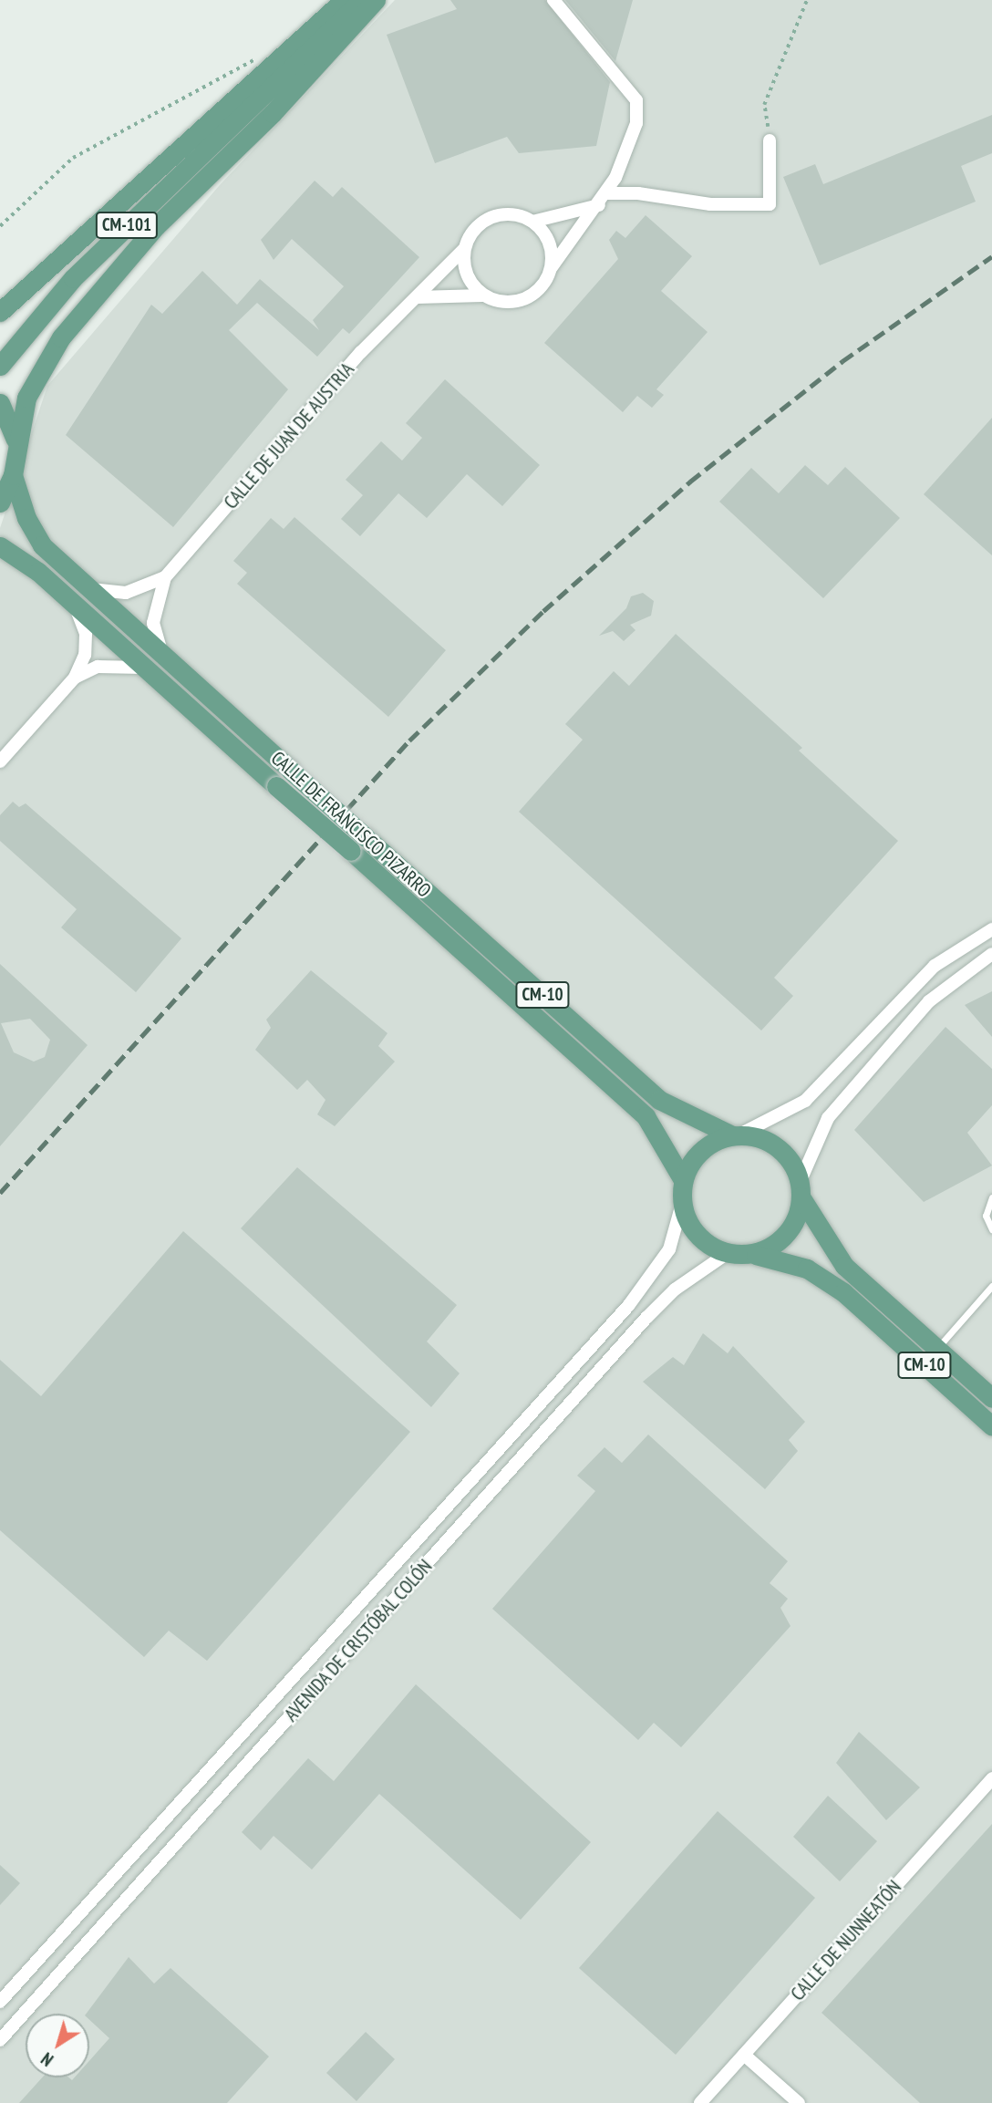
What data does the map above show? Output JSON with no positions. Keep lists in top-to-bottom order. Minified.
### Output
{"streets":{"main road":["CM-101","CALLE DE FRANCISCO PIZARRO","CM-10"],"street":["CALLE DE JUAN DE AUSTRIA","AVENIDA DE CRISTÓBAL COLÓN","CALLE DE NUNNEATÓN"]},"crossings":[["CALLE DE FRANCISCO PIZARRO","CM-10"],["CALLE DE FRANCISCO PIZARRO","AVENIDA DE CRISTÓBAL COLÓN"],["CM-10","AVENIDA DE CRISTÓBAL COLÓN"]],"north":"bottom left"}
